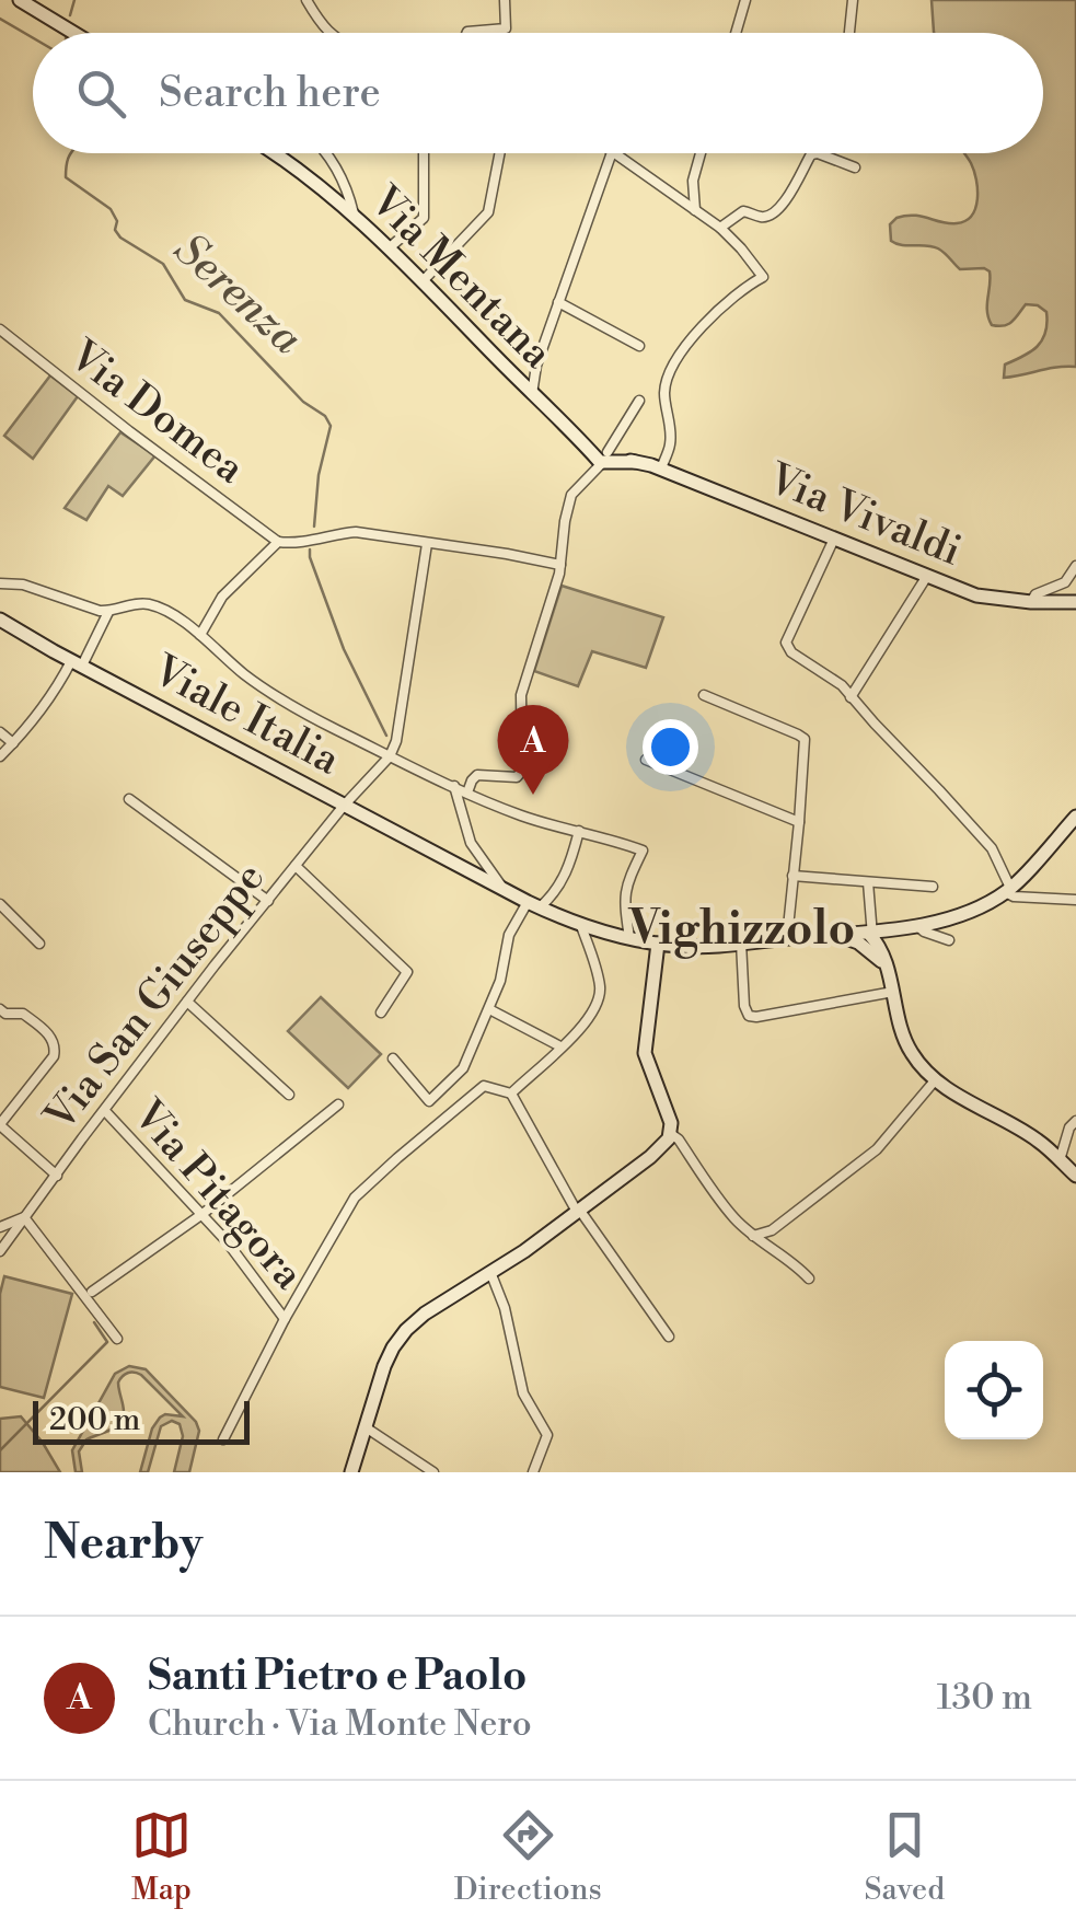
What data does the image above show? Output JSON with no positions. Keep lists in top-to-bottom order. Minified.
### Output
{"streets":{"street":["Via Mentana","Via Domea","Via Vivaldi","Viale Italia","Via San Giuseppe","Via Pitagora"]},"crossings":[["Via Mentana","Via Vivaldi"],["Viale Italia","Via San Giuseppe"],["Via San Giuseppe","Via Pitagora"]],"districts":["Vighizzolo"],"water":["Serenza"],"scale_bar":"200 m","page":{"search":"Search here","pins":"A","scale":"200 m","heading":"Nearby","list":[{"mark":"A","name":"Santi Pietro e Paolo","note":"Church · Via Monte Nero","value":"130 m"}],"nav":["Map","Directions","Saved"]}}
